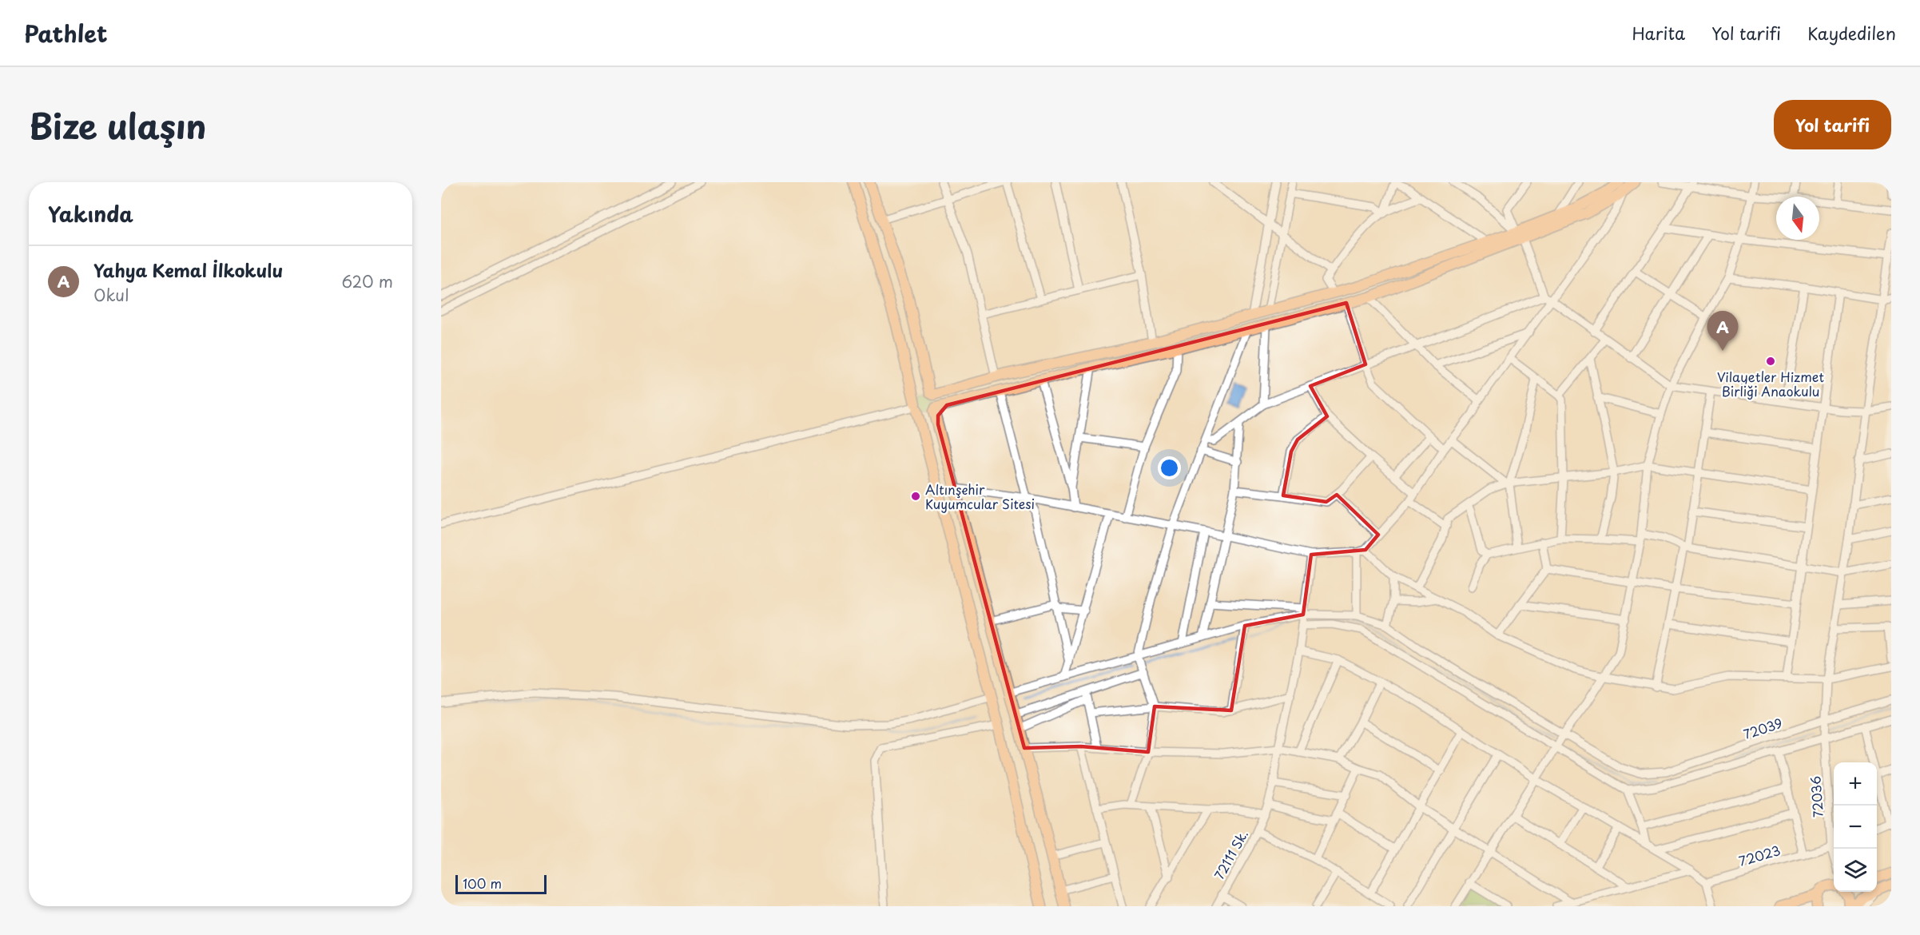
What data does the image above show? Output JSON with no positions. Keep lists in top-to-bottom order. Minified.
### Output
{"streets":{"street":["72039","72036","72111 Sk.","72023"]},"crossings":[["72039","72036"]],"places":["Vilayetler Hizmet Birliği Anaokulu","Altınşehir Kuyumcular Sitesi"],"scale_bar":"100 m","north":"bottom","page":{"header":"Pathlet","nav":["Harita","Yol tarifi","Kaydedilen"],"title":"Bize ulaşın","buttons":"Yol tarifi","heading":"Yakında","list":[{"mark":"A","name":"Yahya Kemal İlkokulu","note":"Okul","value":"620 m"}],"pins":"A","map_buttons":["+","−"],"scale":"100 m"}}
